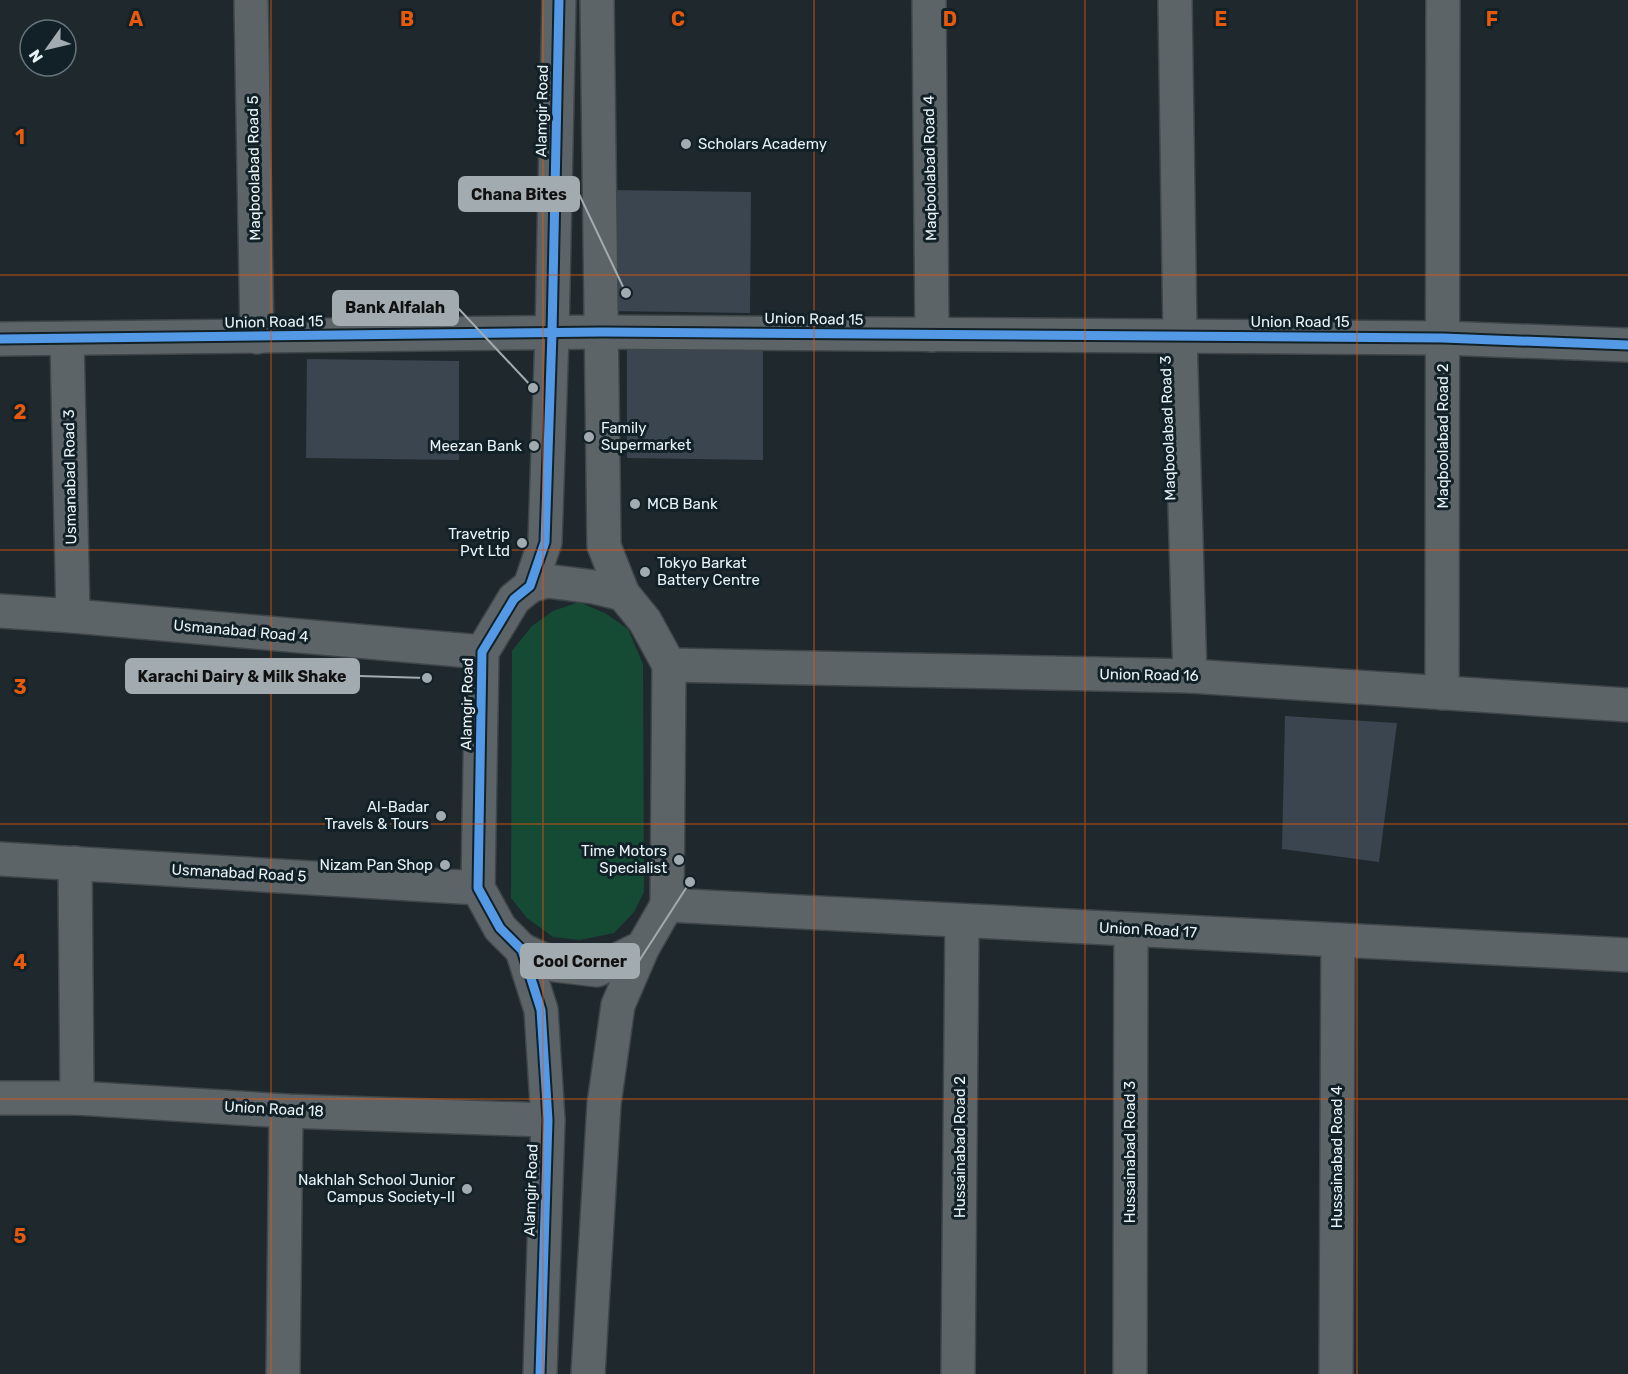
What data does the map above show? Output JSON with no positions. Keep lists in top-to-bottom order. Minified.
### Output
{"streets":{"street":["Alamgir Road","Maqboolabad Road 5","Maqboolabad Road 4","Union Road 15","Maqboolabad Road 3","Maqboolabad Road 2","Usmanabad Road 3","Usmanabad Road 4","Union Road 16","Usmanabad Road 5","Union Road 17","Union Road 18","Hussainabad Road 2","Hussainabad Road 3","Hussainabad Road 4"]},"crossings":[["Alamgir Road","Union Road 15"],["Alamgir Road","Usmanabad Road 4"],["Alamgir Road","Usmanabad Road 5"],["Alamgir Road","Union Road 18"],["Maqboolabad Road 5","Union Road 15"],["Maqboolabad Road 4","Union Road 15"],["Union Road 15","Maqboolabad Road 3"],["Union Road 15","Maqboolabad Road 2"],["Union Road 15","Usmanabad Road 3"],["Maqboolabad Road 3","Union Road 16"],["Maqboolabad Road 2","Union Road 16"],["Usmanabad Road 3","Usmanabad Road 4"],["Union Road 17","Hussainabad Road 2"],["Union Road 17","Hussainabad Road 3"],["Union Road 17","Hussainabad Road 4"]],"places":["Scholars Academy","Chana Bites","Bank Alfalah","Family Supermarket","Meezan Bank","MCB Bank","Travetrip Pvt Ltd","Tokyo Barkat Battery Centre","Karachi Dairy & Milk Shake","Al-Badar Travels & Tours","Time Motors Specialist","Nizam Pan Shop","Cool Corner","Nakhlah School Junior Campus Society-II"],"north":"bottom left","grid":{"columns":["A","B","C","D","E","F"],"rows":["1","2","3","4","5"]}}
